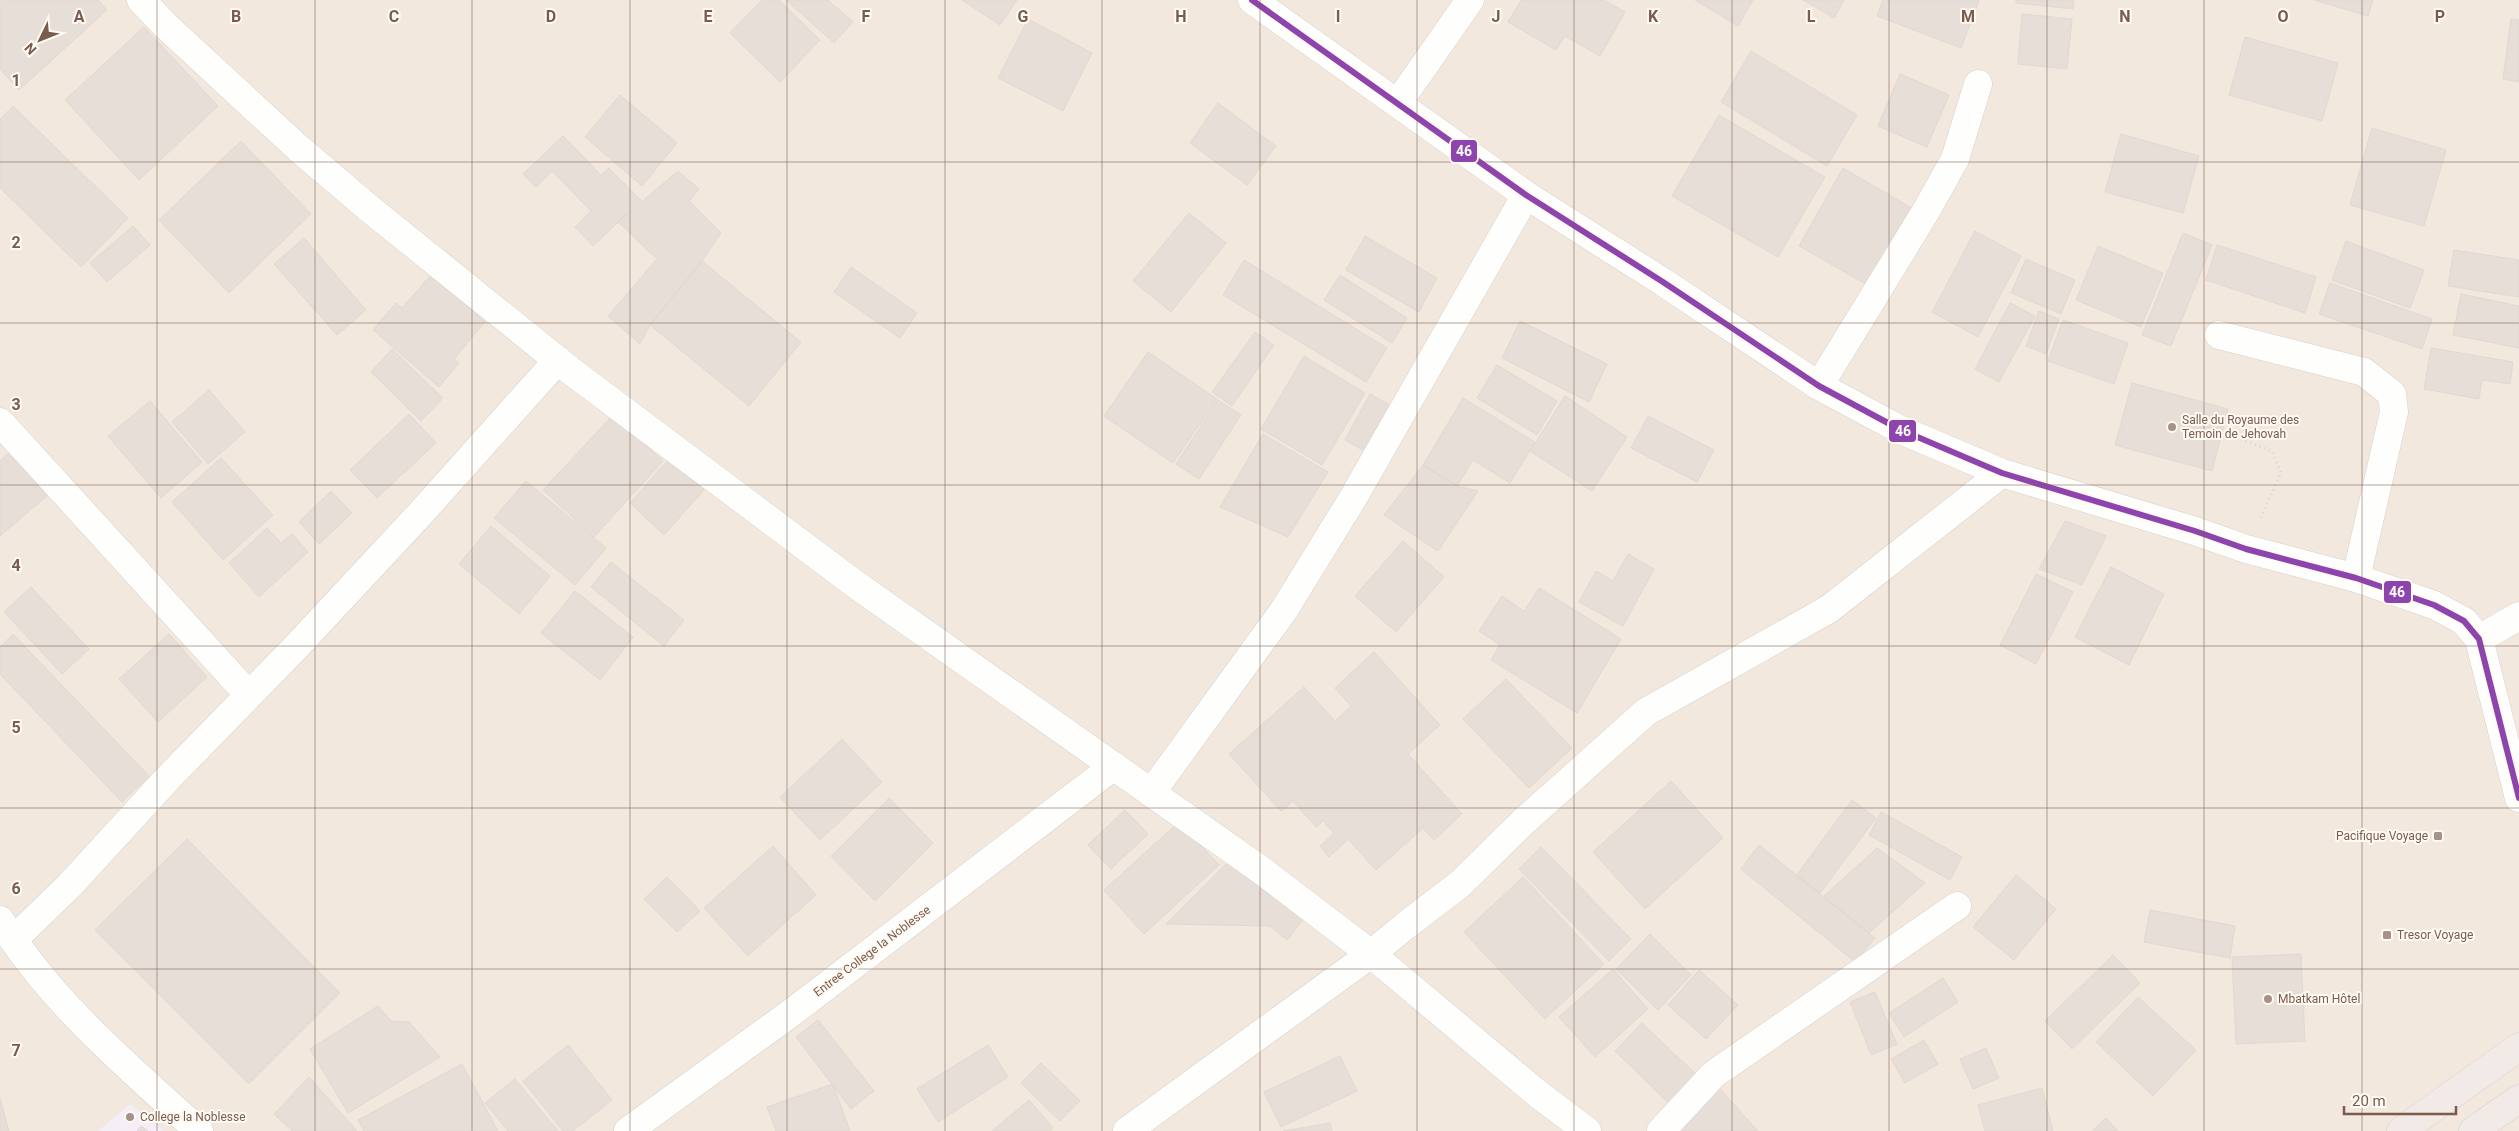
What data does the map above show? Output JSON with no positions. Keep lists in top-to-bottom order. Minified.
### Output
{"streets":{"street":["Entree College la Noblesse"]},"places":{"other":["Salle du Royaume des Temoin de Jehovah","Mbatkam Hôtel","College la Noblesse"],"transit":["Pacifique Voyage","Tresor Voyage"]},"lines":["transit line 46"],"scale_bar":"20 m","north":"bottom left","grid":{"columns":["A","B","C","D","E","F","G","H","I","J","K","L","M","N","O","P"],"rows":["1","2","3","4","5","6","7"]}}
